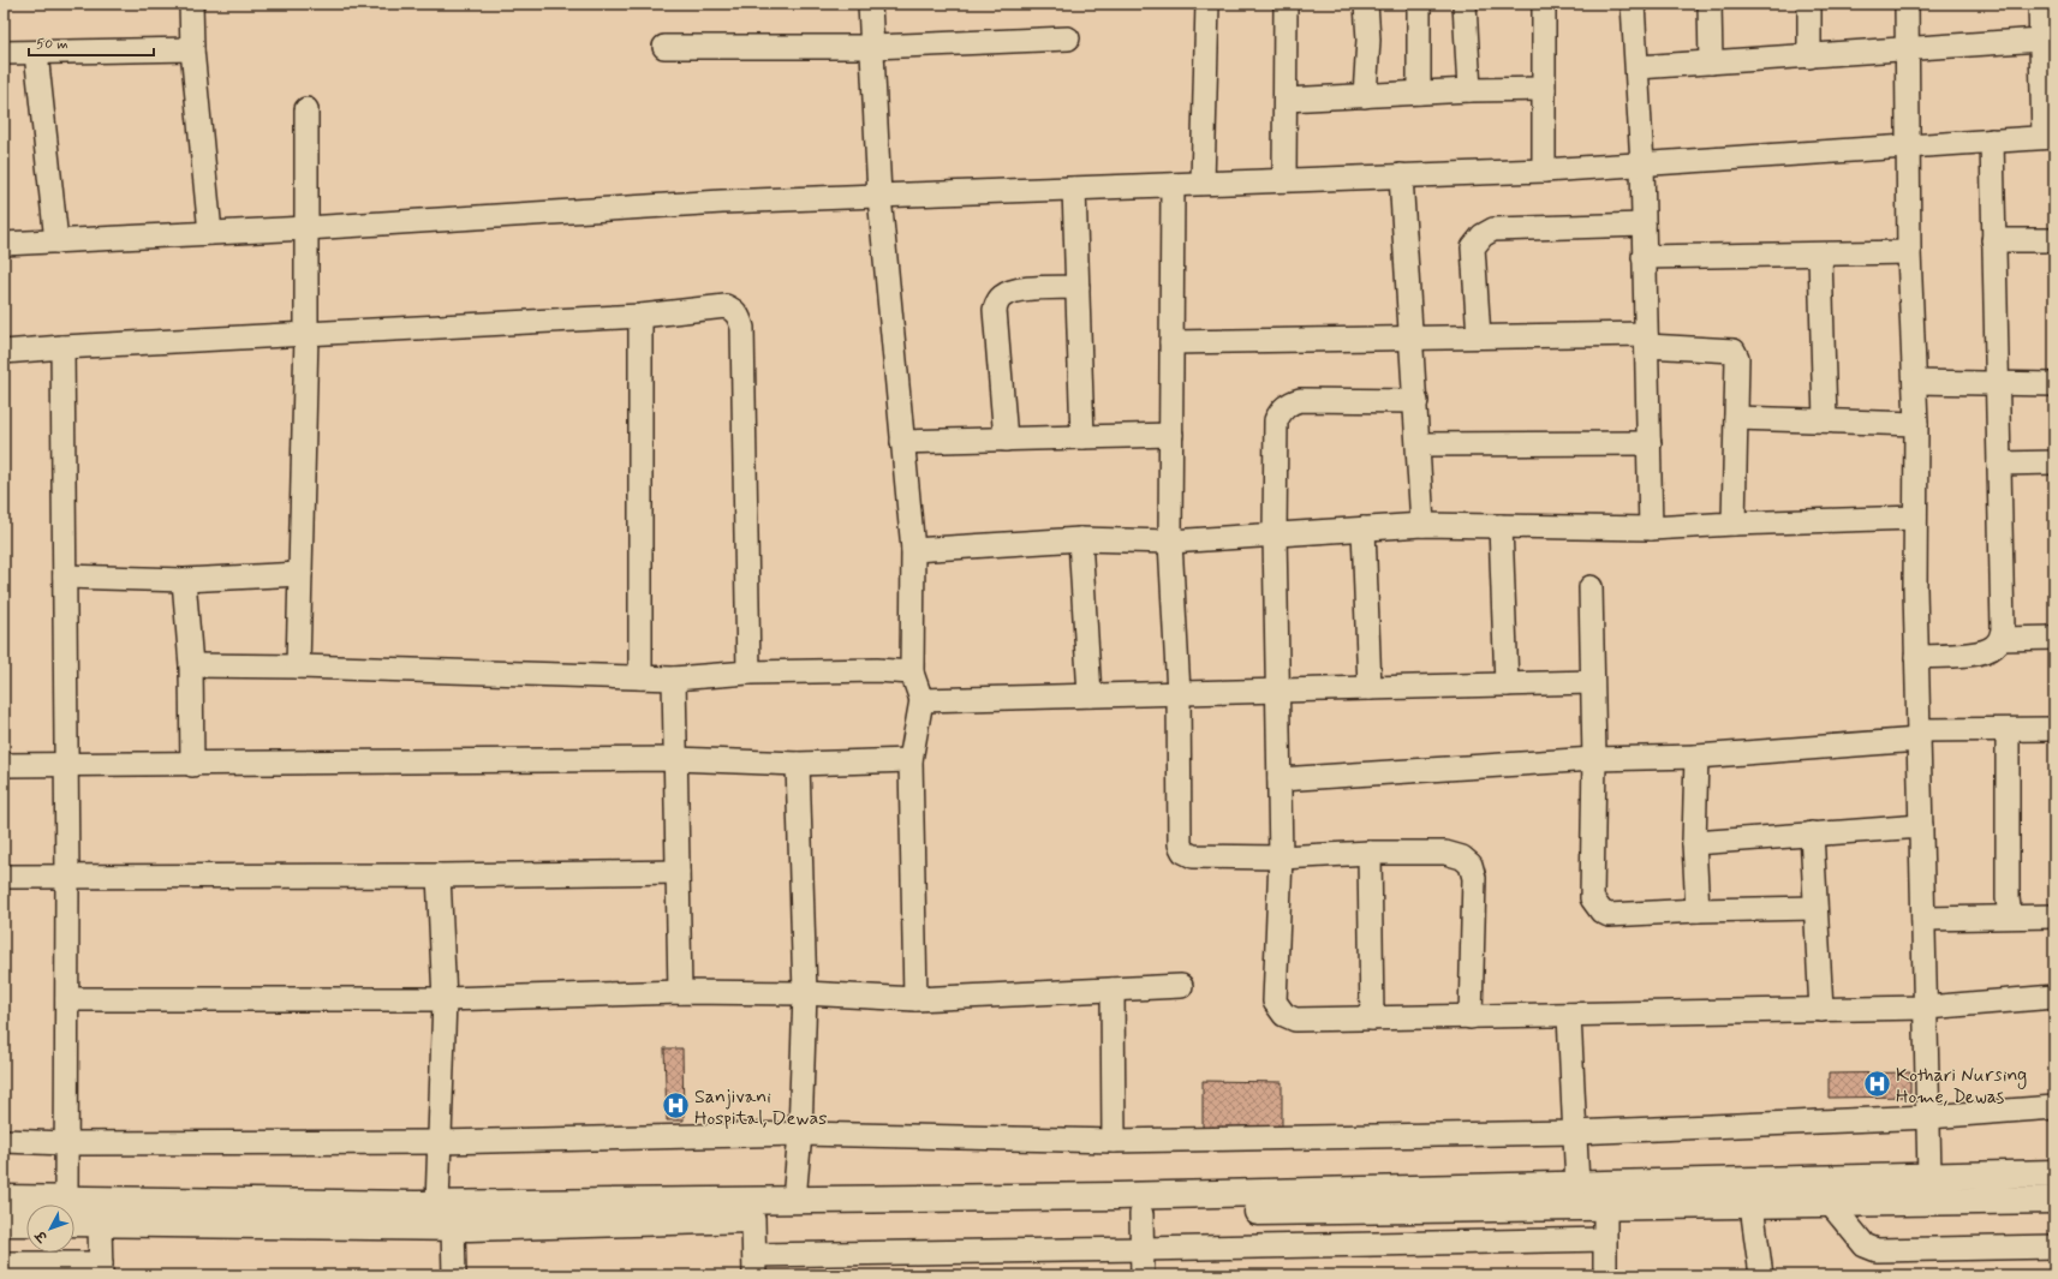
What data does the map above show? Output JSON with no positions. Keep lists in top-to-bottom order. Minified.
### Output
{"places":{"hospital":["Kothari Nursing Home, Dewas","Sanjivani Hospital, Dewas"]},"scale_bar":"50 m","north":"bottom left"}
